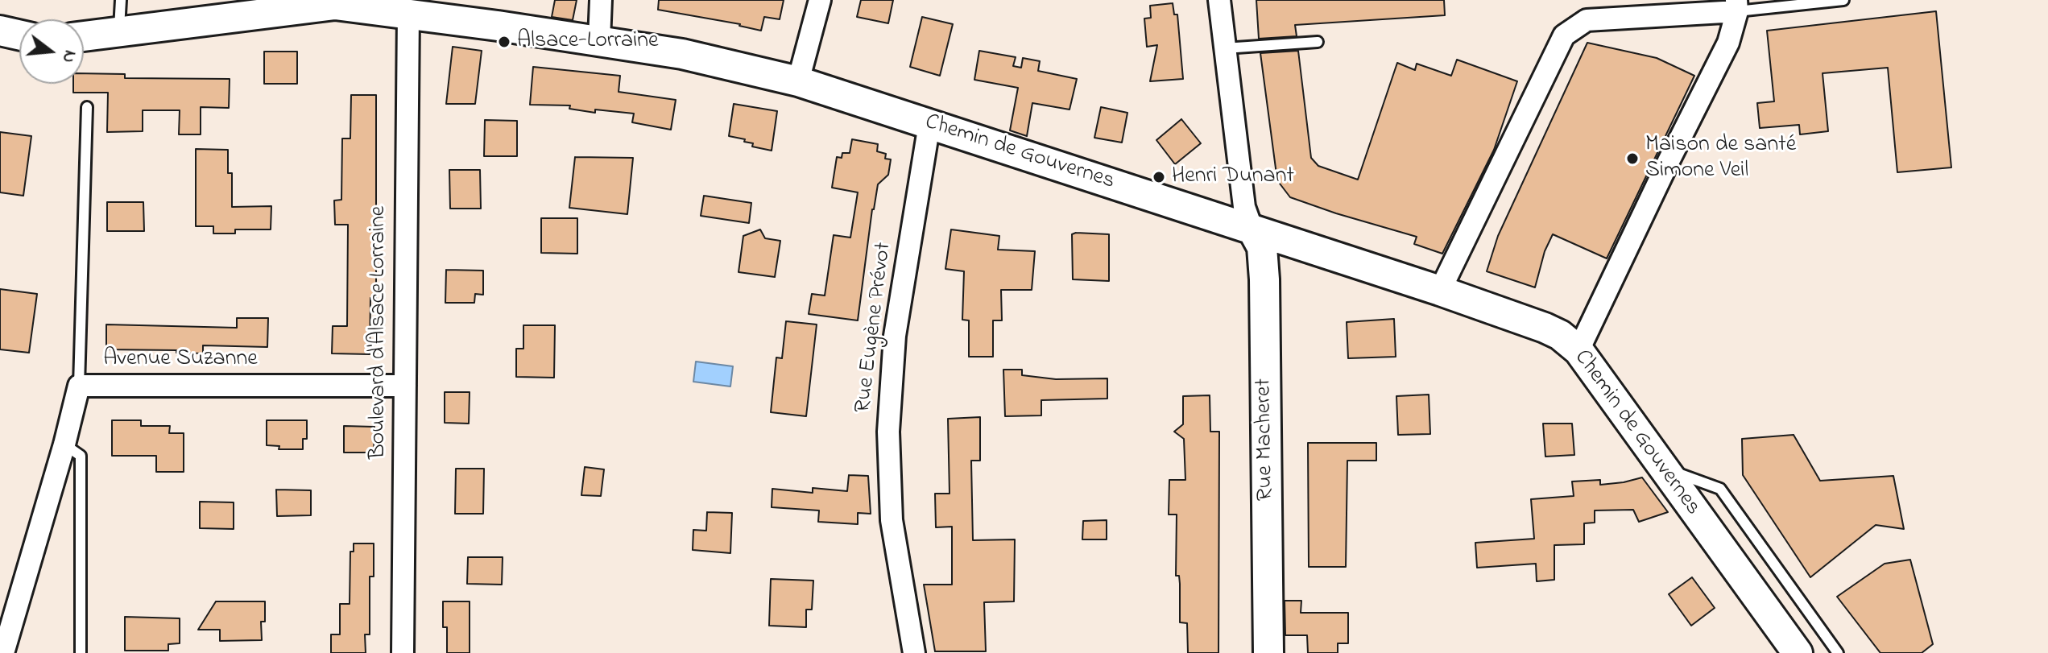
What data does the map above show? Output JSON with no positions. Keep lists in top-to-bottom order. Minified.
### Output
{"streets":{"street":["Chemin de Gouvernes","Rue Eugène Prévot","Boulevard d'Alsace Lorraine","Avenue Suzanne","Rue Macheret"]},"crossings":[["Chemin de Gouvernes","Rue Eugène Prévot"],["Chemin de Gouvernes","Boulevard d'Alsace Lorraine"],["Chemin de Gouvernes","Rue Macheret"],["Boulevard d'Alsace Lorraine","Avenue Suzanne"]],"places":["Alsace-Lorraine","Maison de santé Simone Veil","Henri Dunant"],"north":"right"}
